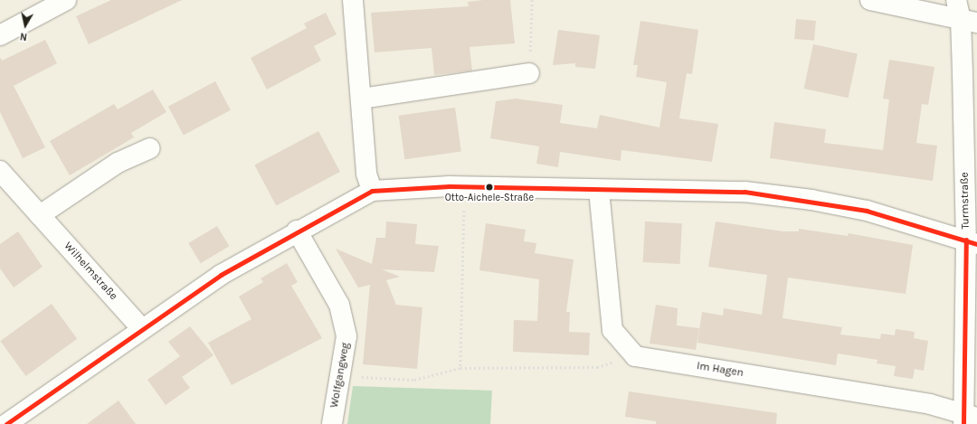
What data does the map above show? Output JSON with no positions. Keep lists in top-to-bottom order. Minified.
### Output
{"streets":{"street":["Turmstraße","Wilhelmstraße","Im Hagen","Wolfgangweg"]},"crossings":[["Turmstraße","Im Hagen"]],"places":["Otto-Aichele-Straße"],"north":"bottom"}
